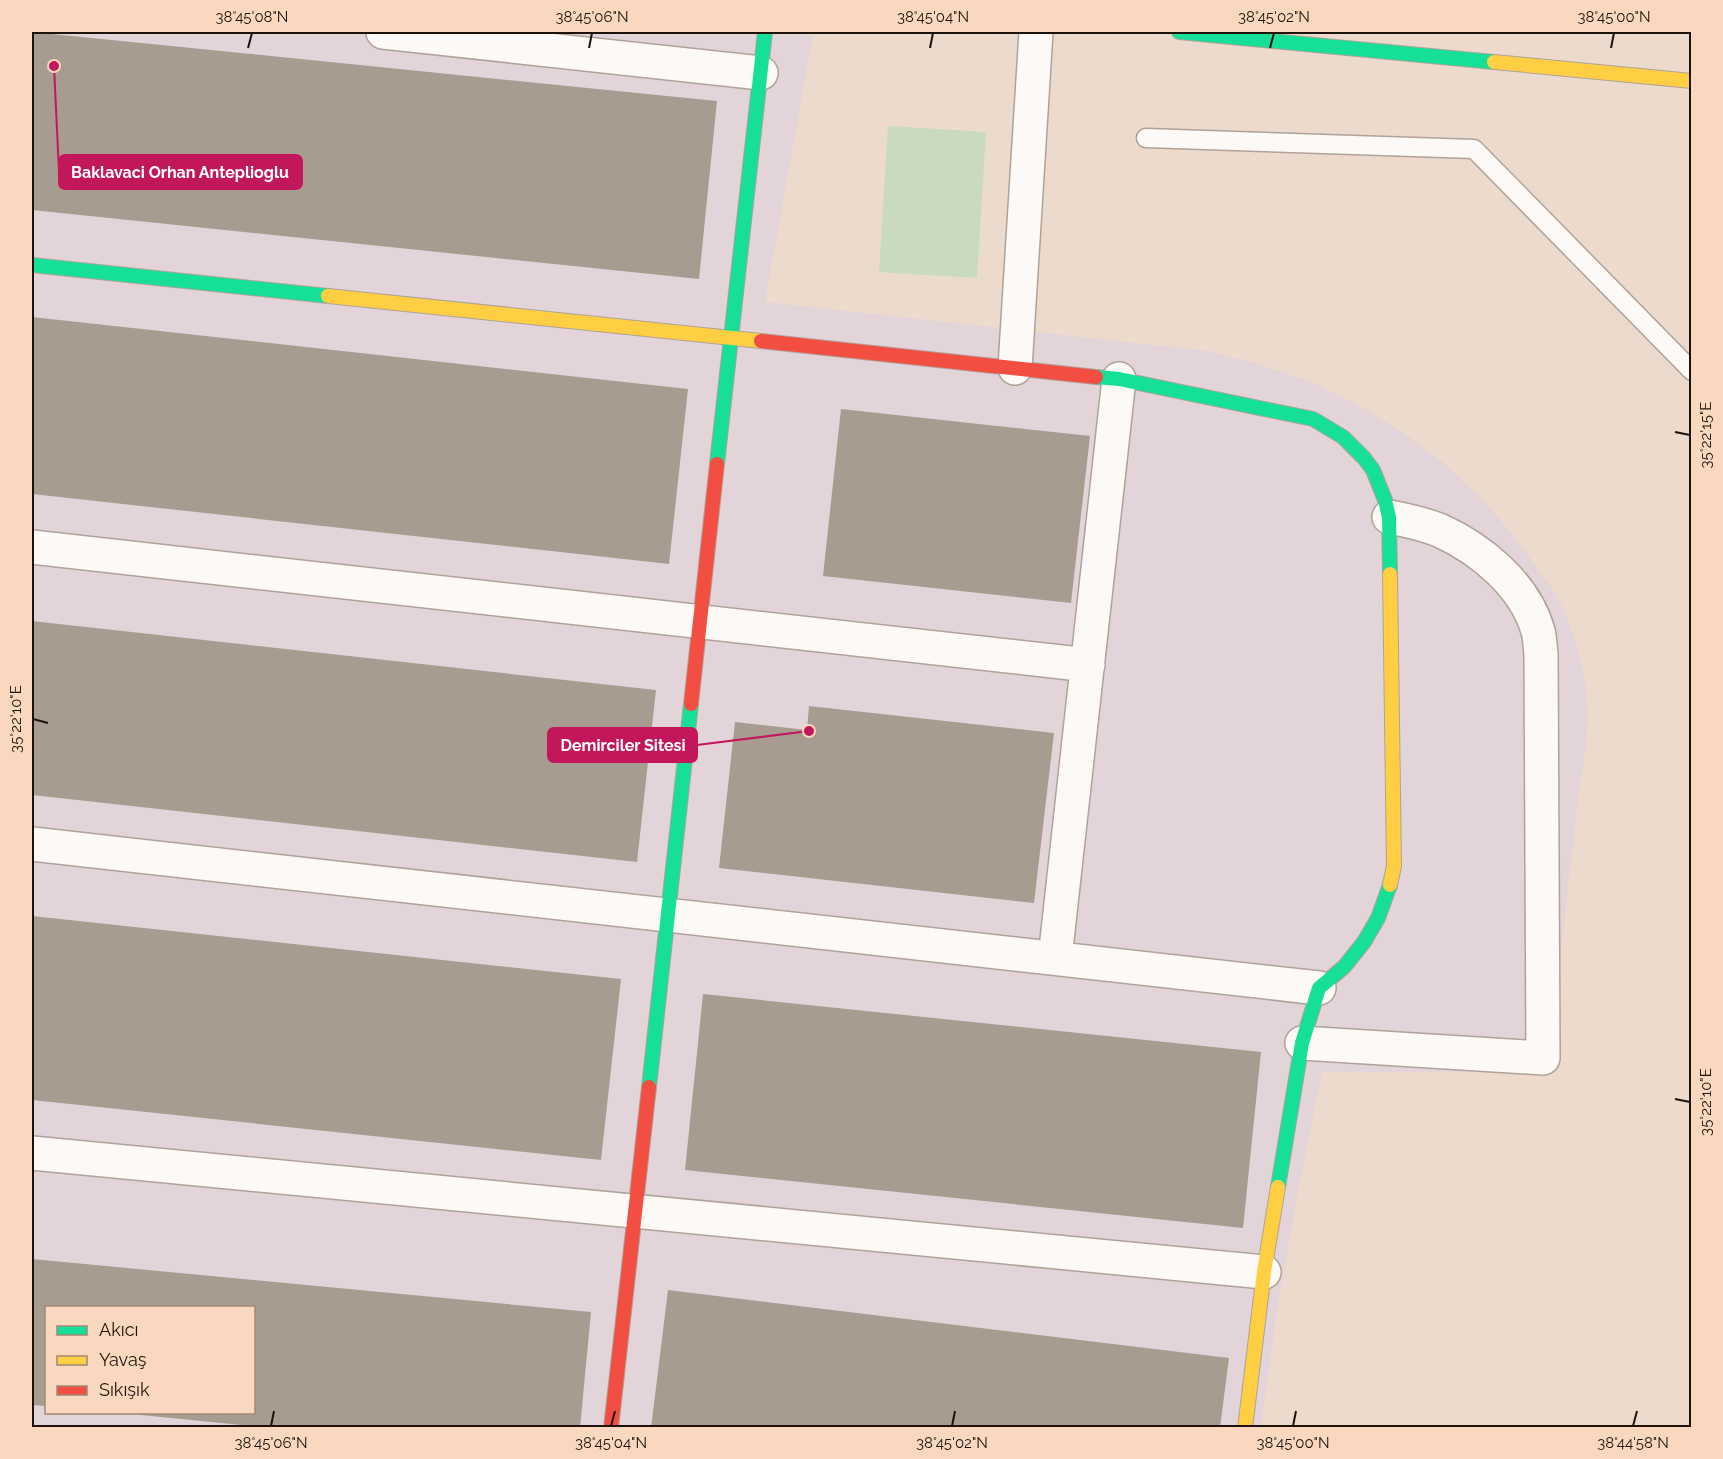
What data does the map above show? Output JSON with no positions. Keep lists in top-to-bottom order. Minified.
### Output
{"places":["Baklavaci Orhan Anteplioglu","Demirciler Sitesi"],"legend":["Akıcı","Yavaş","Sıkışık"],"coordinates":["38°45'08\"N","38°45'06\"N","38°45'04\"N","38°45'02\"N","38°45'00\"N","35°22'15\"E","35°22'10\"E","38°44'58\"N"]}
